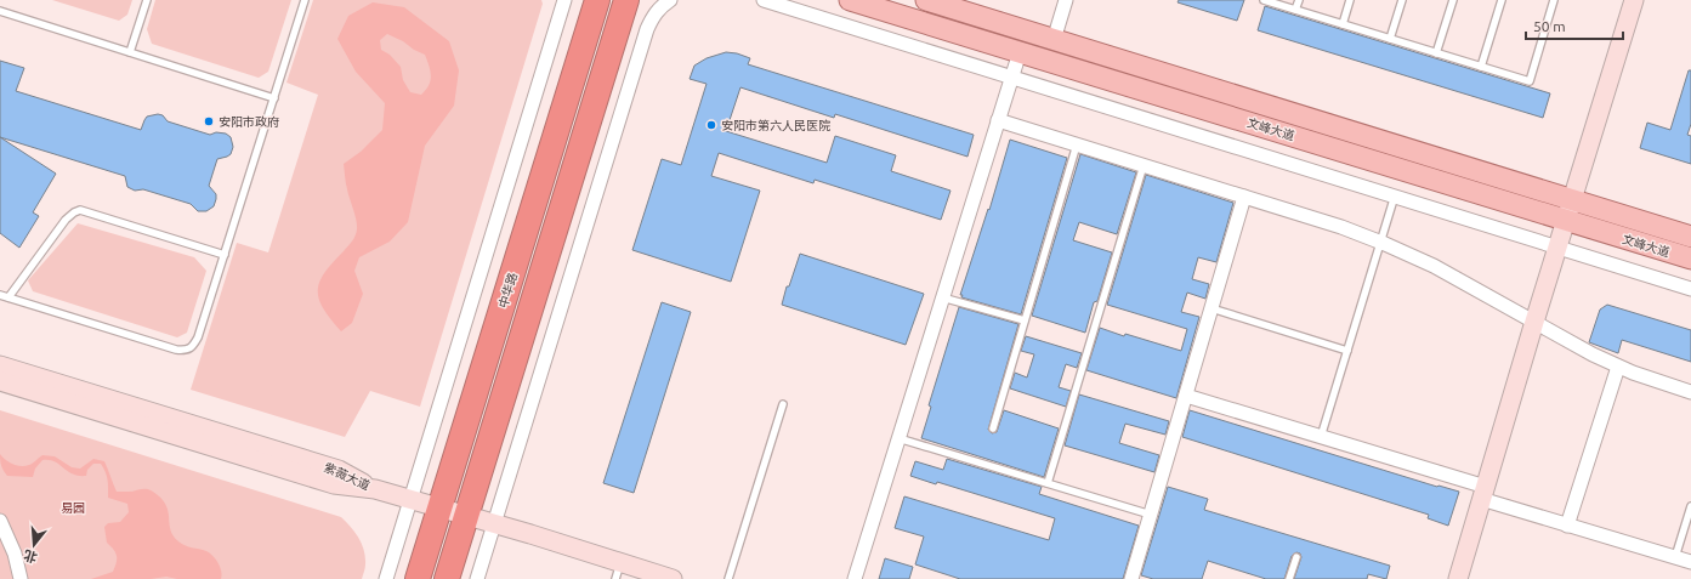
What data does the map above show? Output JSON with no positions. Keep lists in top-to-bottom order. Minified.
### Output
{"streets":{"highway":["中华路"],"main road":["文峰大道"],"street":["紫薇大道"]},"parks":["易园"],"places":["安阳市政府","安阳市第六人民医院"],"scale_bar":"50 m","north":"bottom"}
